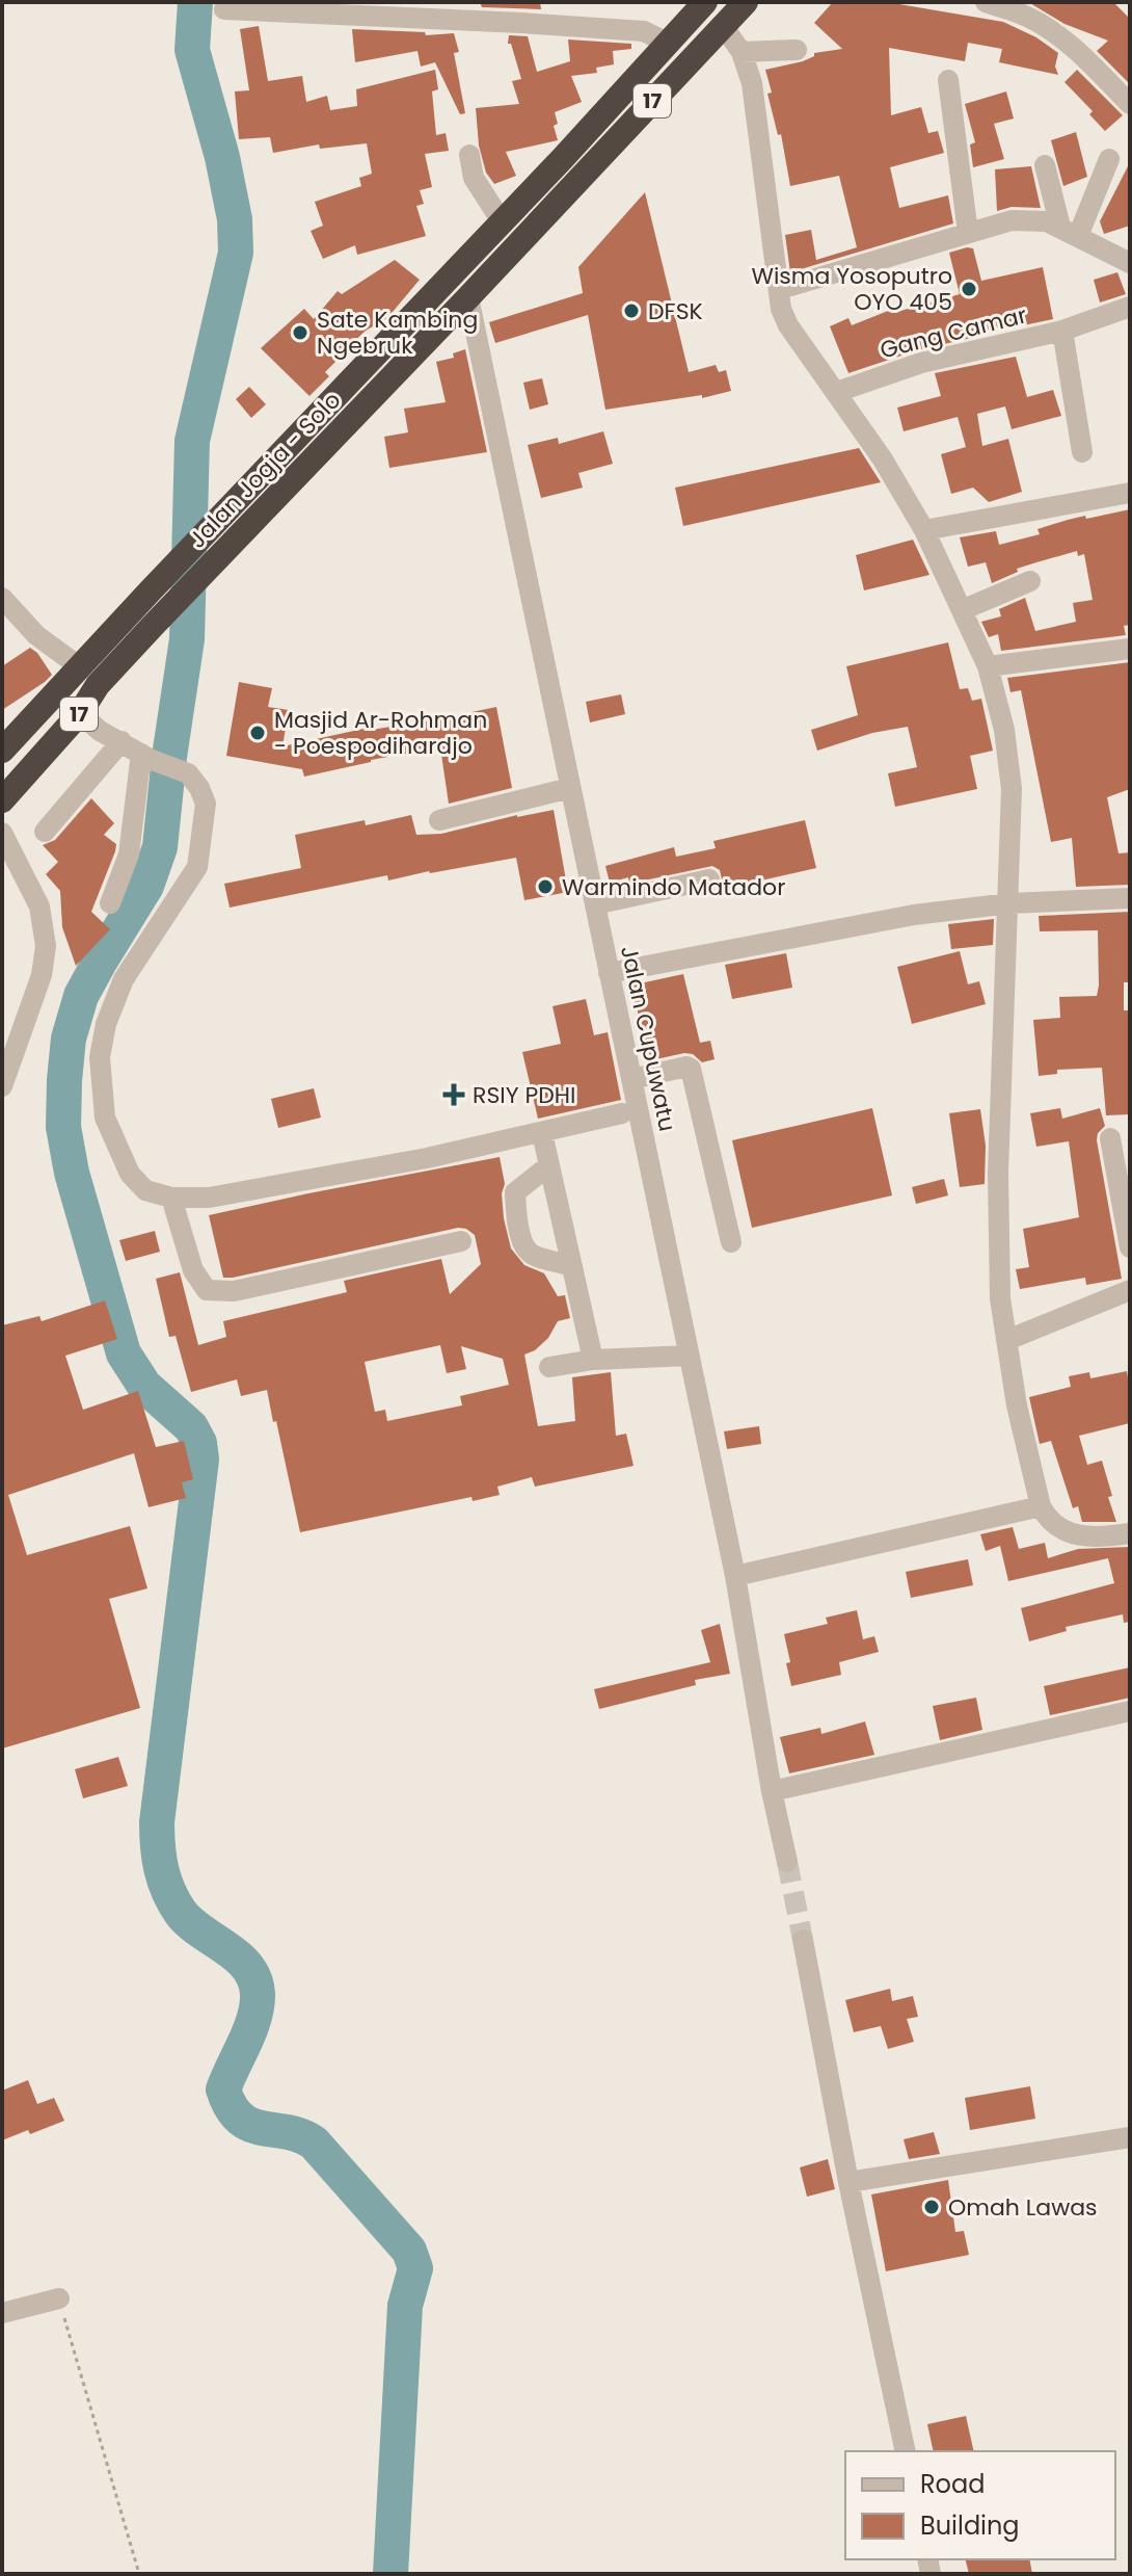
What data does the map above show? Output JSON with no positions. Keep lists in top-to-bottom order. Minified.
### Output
{"streets":{"highway":["17","Jalan Jogja - Solo"],"street":["Gang Camar","Jalan Cupuwatu"]},"crossings":[["Jalan Jogja - Solo","Jalan Cupuwatu"]],"places":{"other":["Wisma Yosoputro OYO 405","DFSK","Sate Kambing Ngebruk","Masjid Ar-Rohman - Poespodihardjo","Warmindo Matador","Omah Lawas"],"health":["RSIY PDHI"]},"legend":["Road","Building"]}
